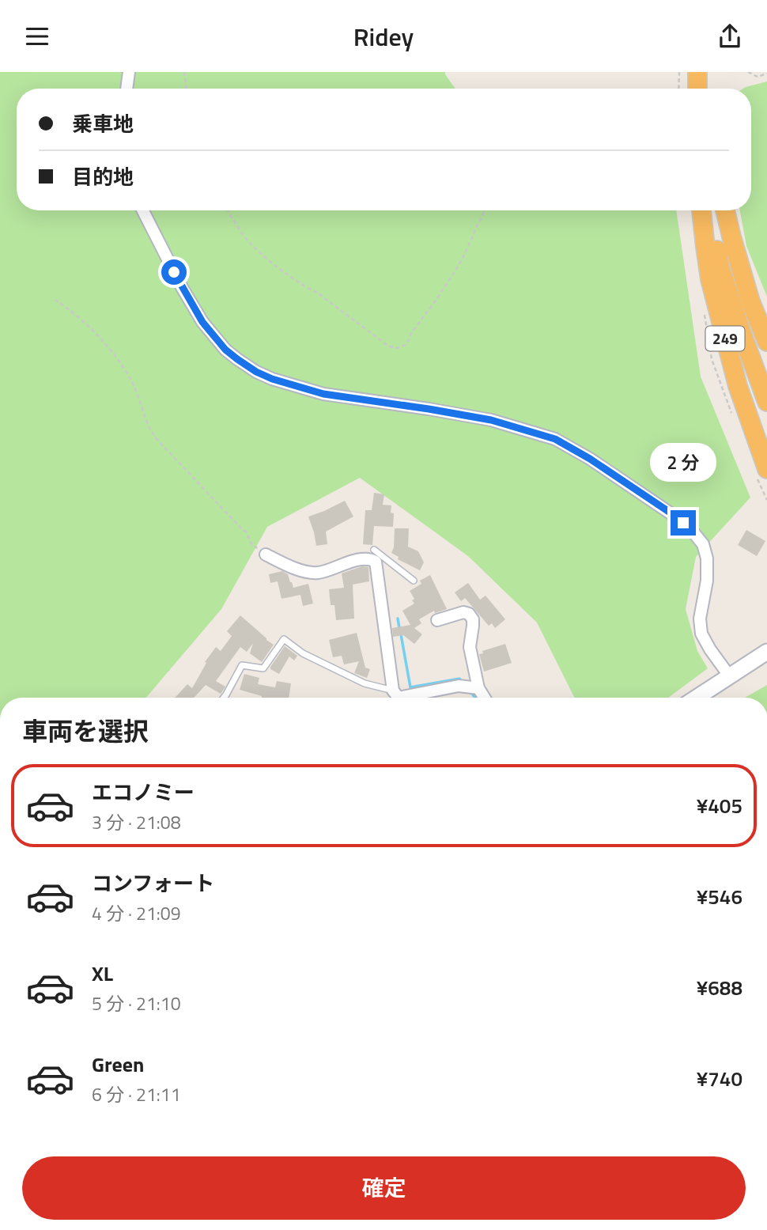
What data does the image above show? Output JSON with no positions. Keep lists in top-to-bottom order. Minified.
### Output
{"streets":{"highway":["249"]},"page":{"header":"Ridey","banner":["乗車地","目的地"],"bubble":"2 分","heading":"車両を選択","list":[{"name":"エコノミー","note":"3 分 · 21:08","value":"¥405"},{"name":"コンフォート","note":"4 分 · 21:09","value":"¥546"},{"name":"XL","note":"5 分 · 21:10","value":"¥688"},{"name":"Green","note":"6 分 · 21:11","value":"¥740"}],"buttons":"確定"}}
